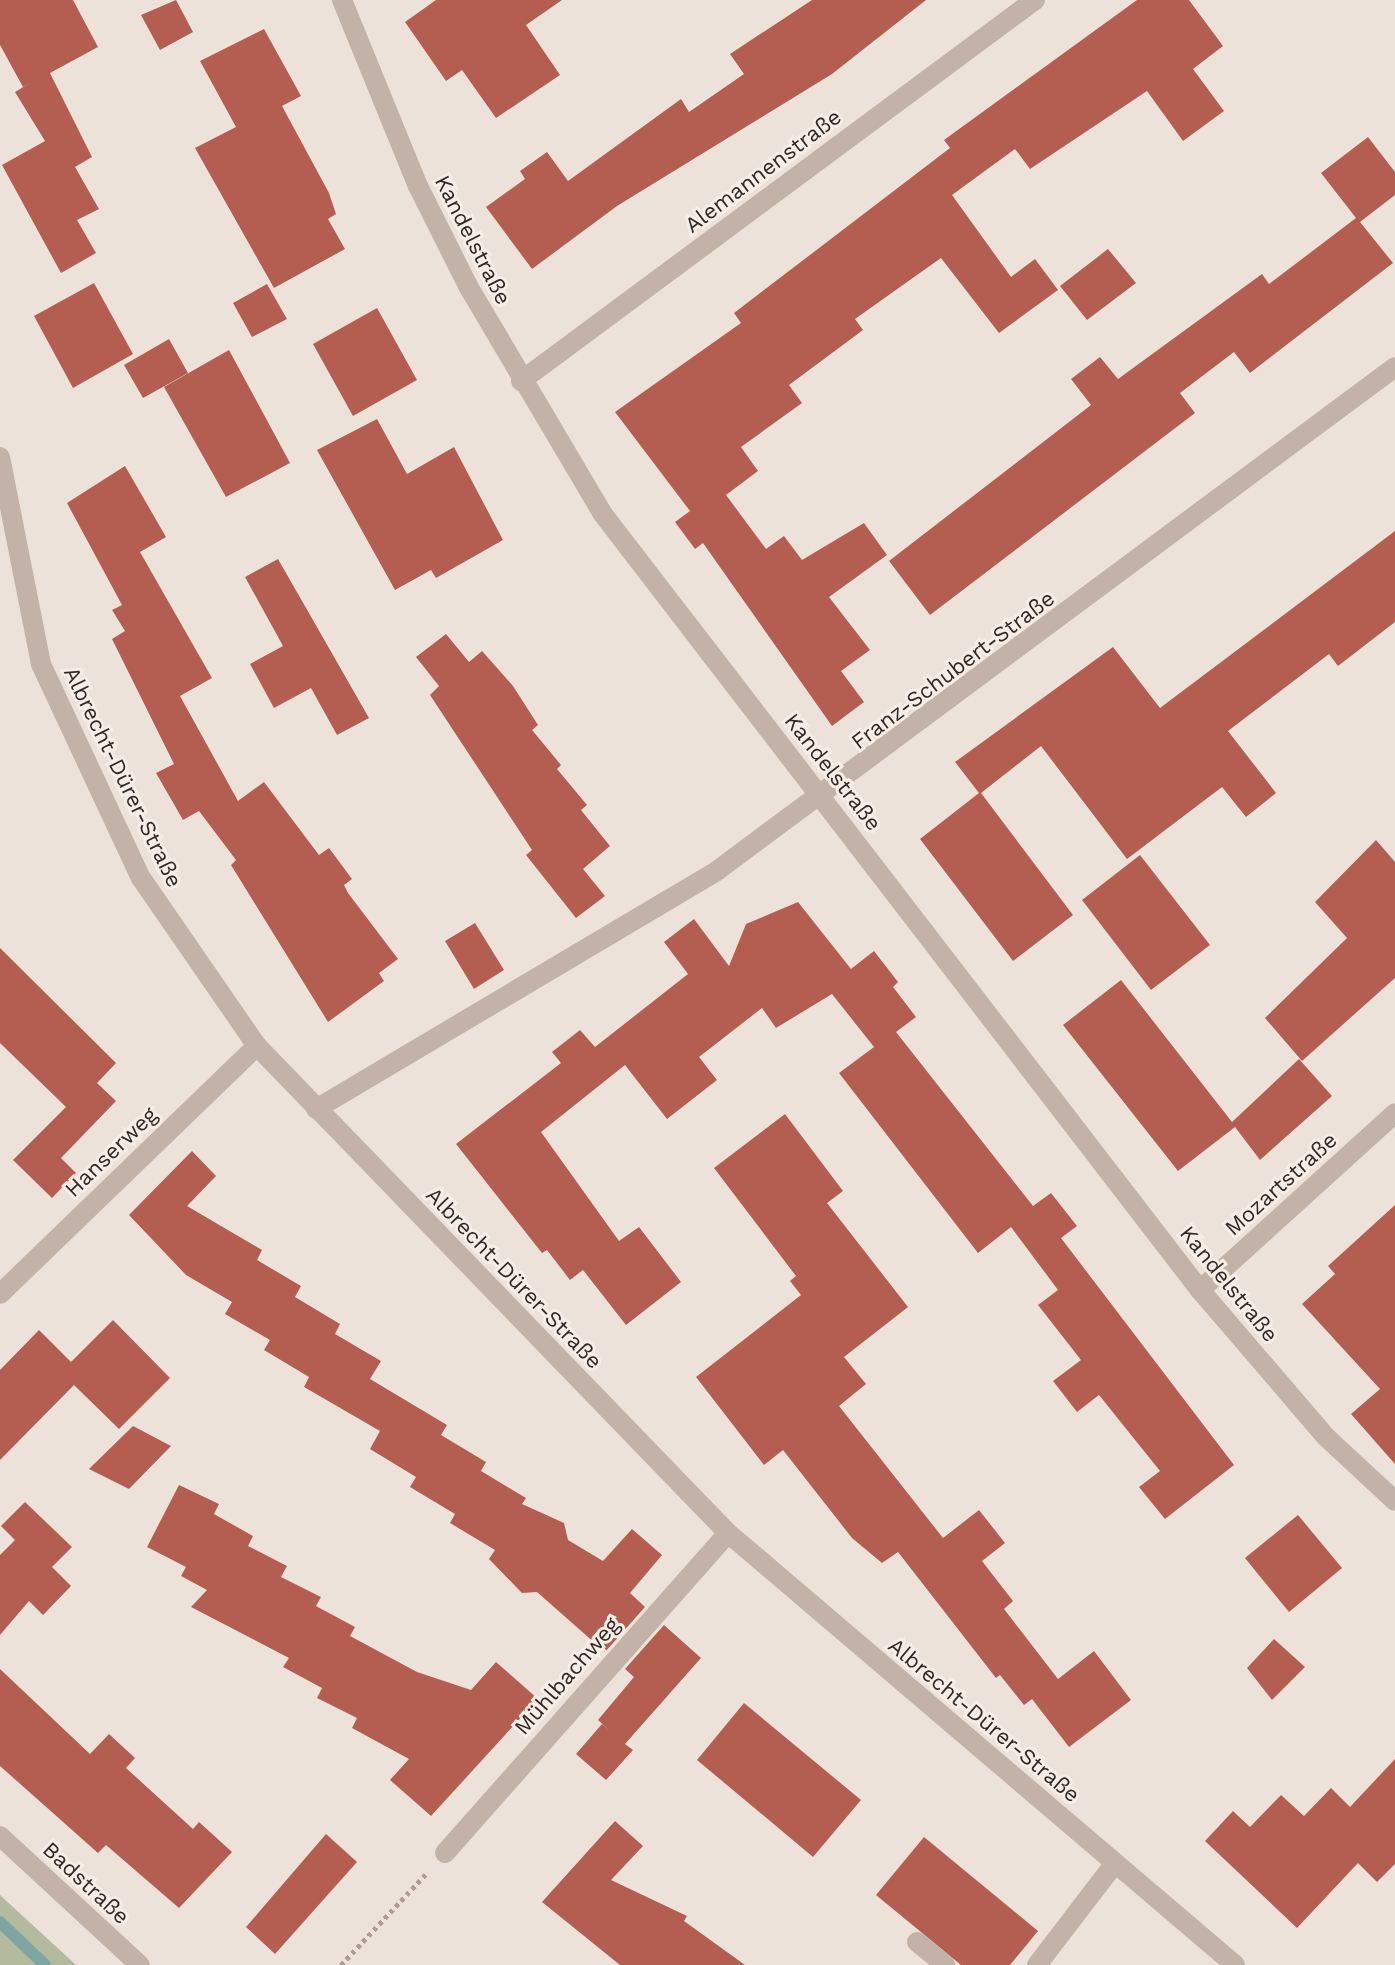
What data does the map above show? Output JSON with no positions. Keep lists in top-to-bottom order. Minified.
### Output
{"streets":{"street":["Alemannenstraße","Kandelstraße","Franz-Schubert-Straße","Albrecht-Dürer-Straße","Hanserweg","Mozartstraße","Mühlbachweg","Badstraße"]},"crossings":[["Alemannenstraße","Kandelstraße"],["Kandelstraße","Franz-Schubert-Straße"],["Kandelstraße","Mozartstraße"],["Franz-Schubert-Straße","Albrecht-Dürer-Straße"],["Albrecht-Dürer-Straße","Hanserweg"],["Albrecht-Dürer-Straße","Mühlbachweg"]]}
